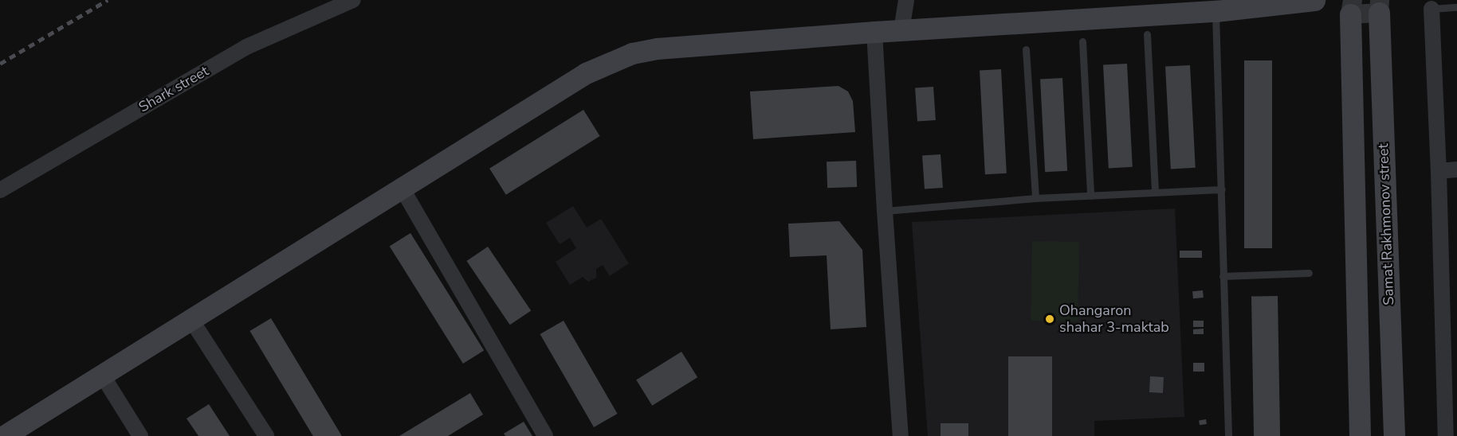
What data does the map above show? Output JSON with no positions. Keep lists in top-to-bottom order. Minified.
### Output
{"streets":{"main road":["Samat Rakhmonov street"],"street":["Shark street"]},"places":["Ohangaron shahar 3-maktab"]}
